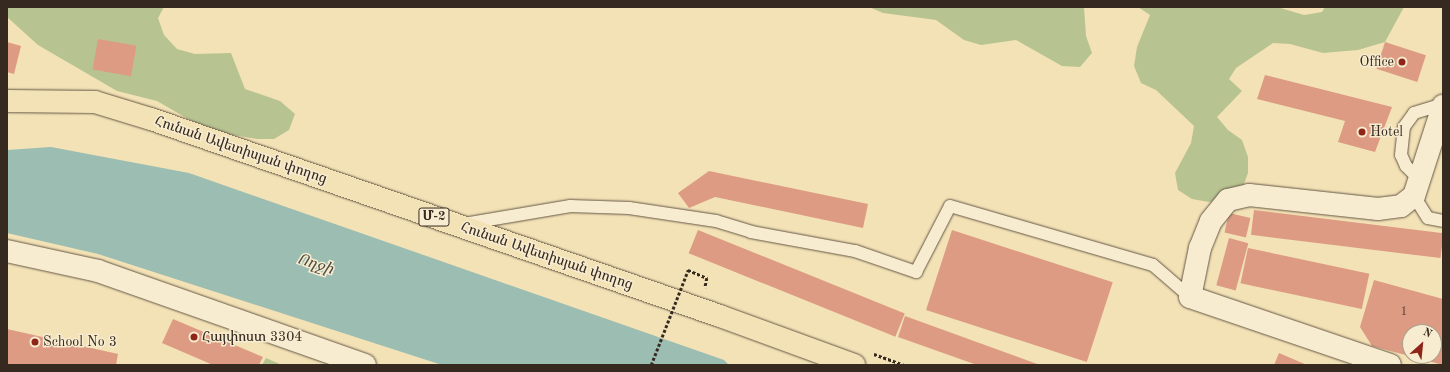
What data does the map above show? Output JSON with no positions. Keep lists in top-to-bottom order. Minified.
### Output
{"streets":{"highway":["Հունան Ավետիսյան փողոց","Մ-2"]},"water":["Ողջի"],"places":["Office","Hotel","Հայփոստ 3304","School No 3"],"house_numbers":["1"],"north":"top right"}
